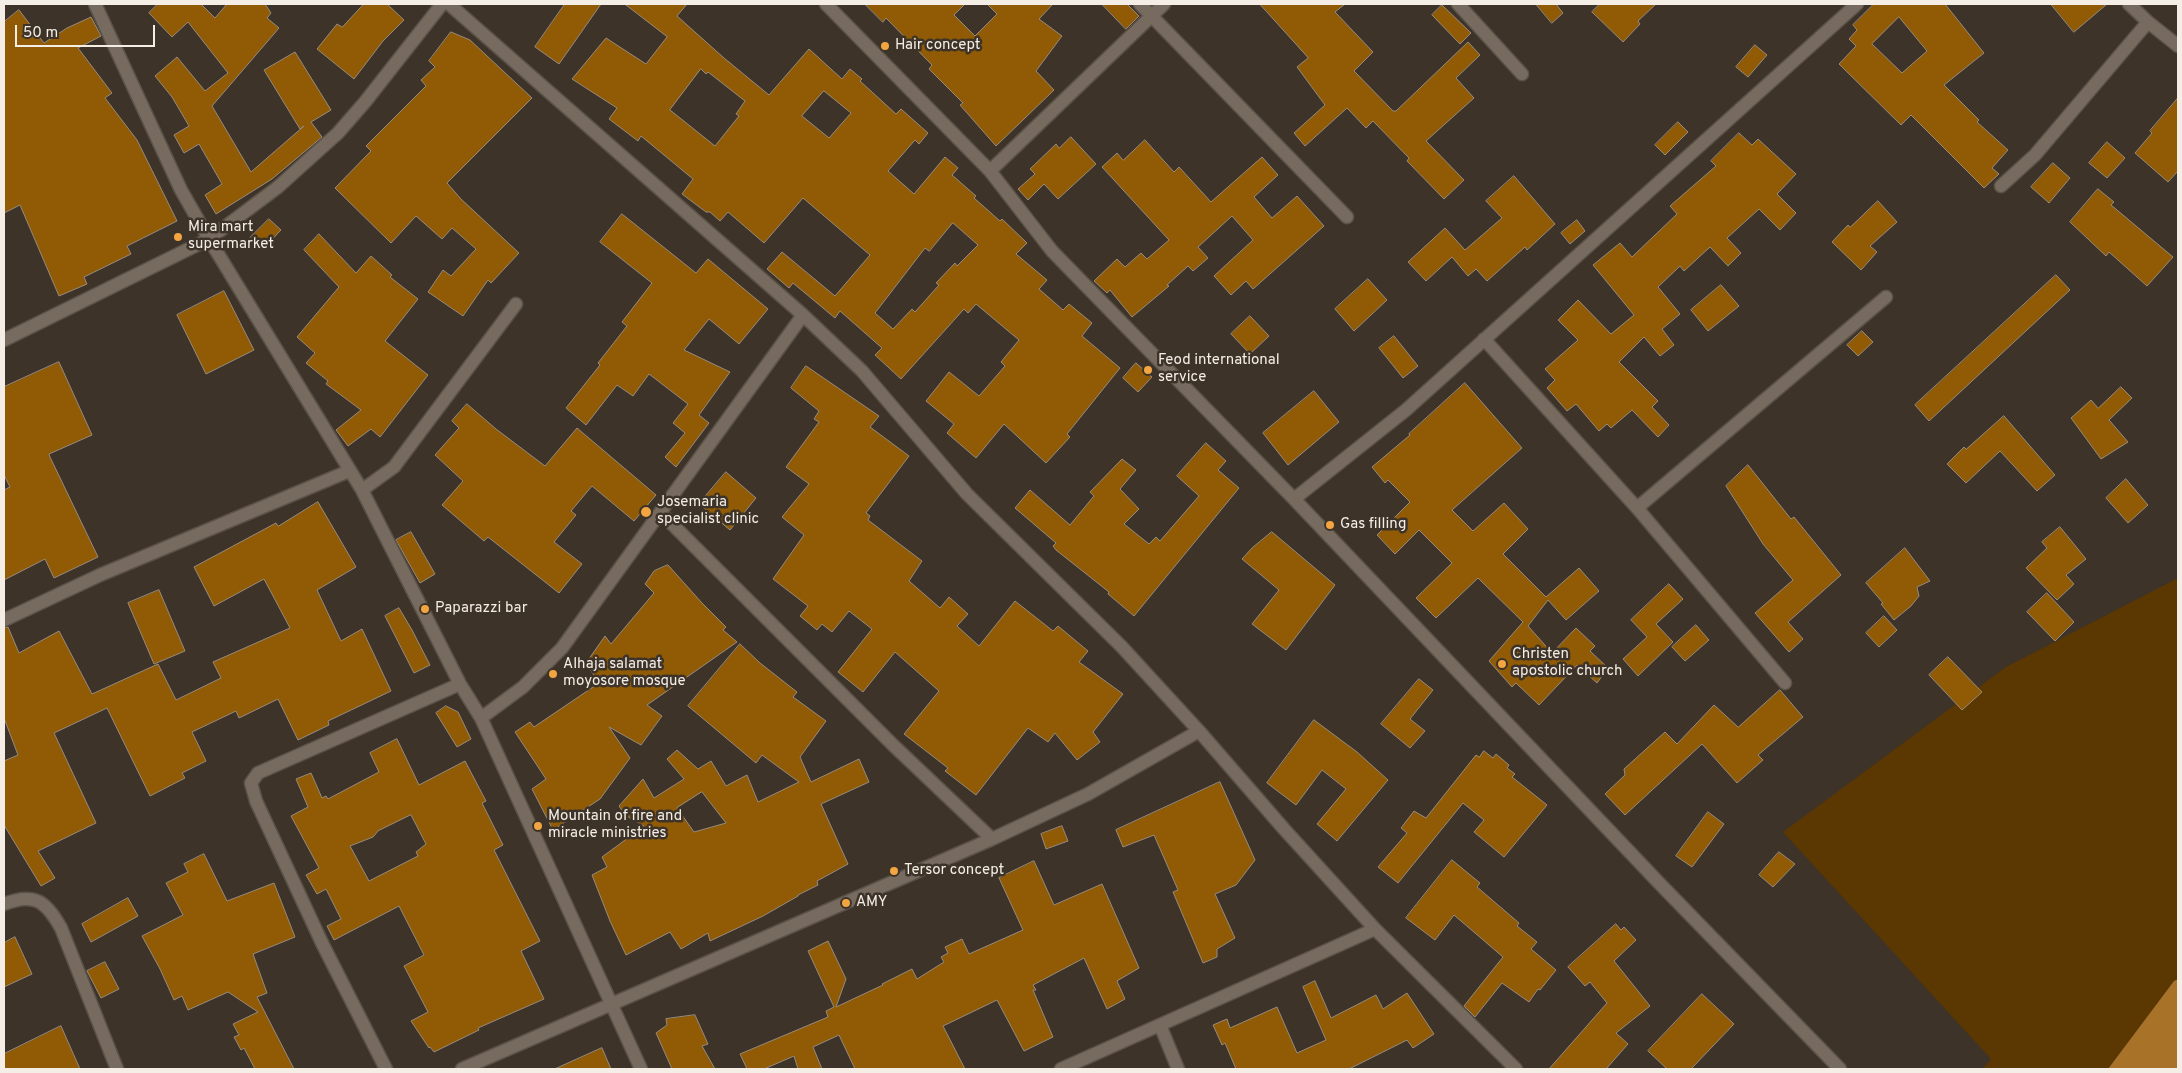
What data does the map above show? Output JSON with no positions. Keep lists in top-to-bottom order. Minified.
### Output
{"places":["Hair concept","Mira mart supermarket","Feod international service","Josemaria specialist clinic","Gas filling","Paparazzi bar","Christen apostolic church","Alhaja salamat moyosore mosque","Mountain of fire and miracle ministries","Tersor concept","AMY"],"scale_bar":"50 m"}
